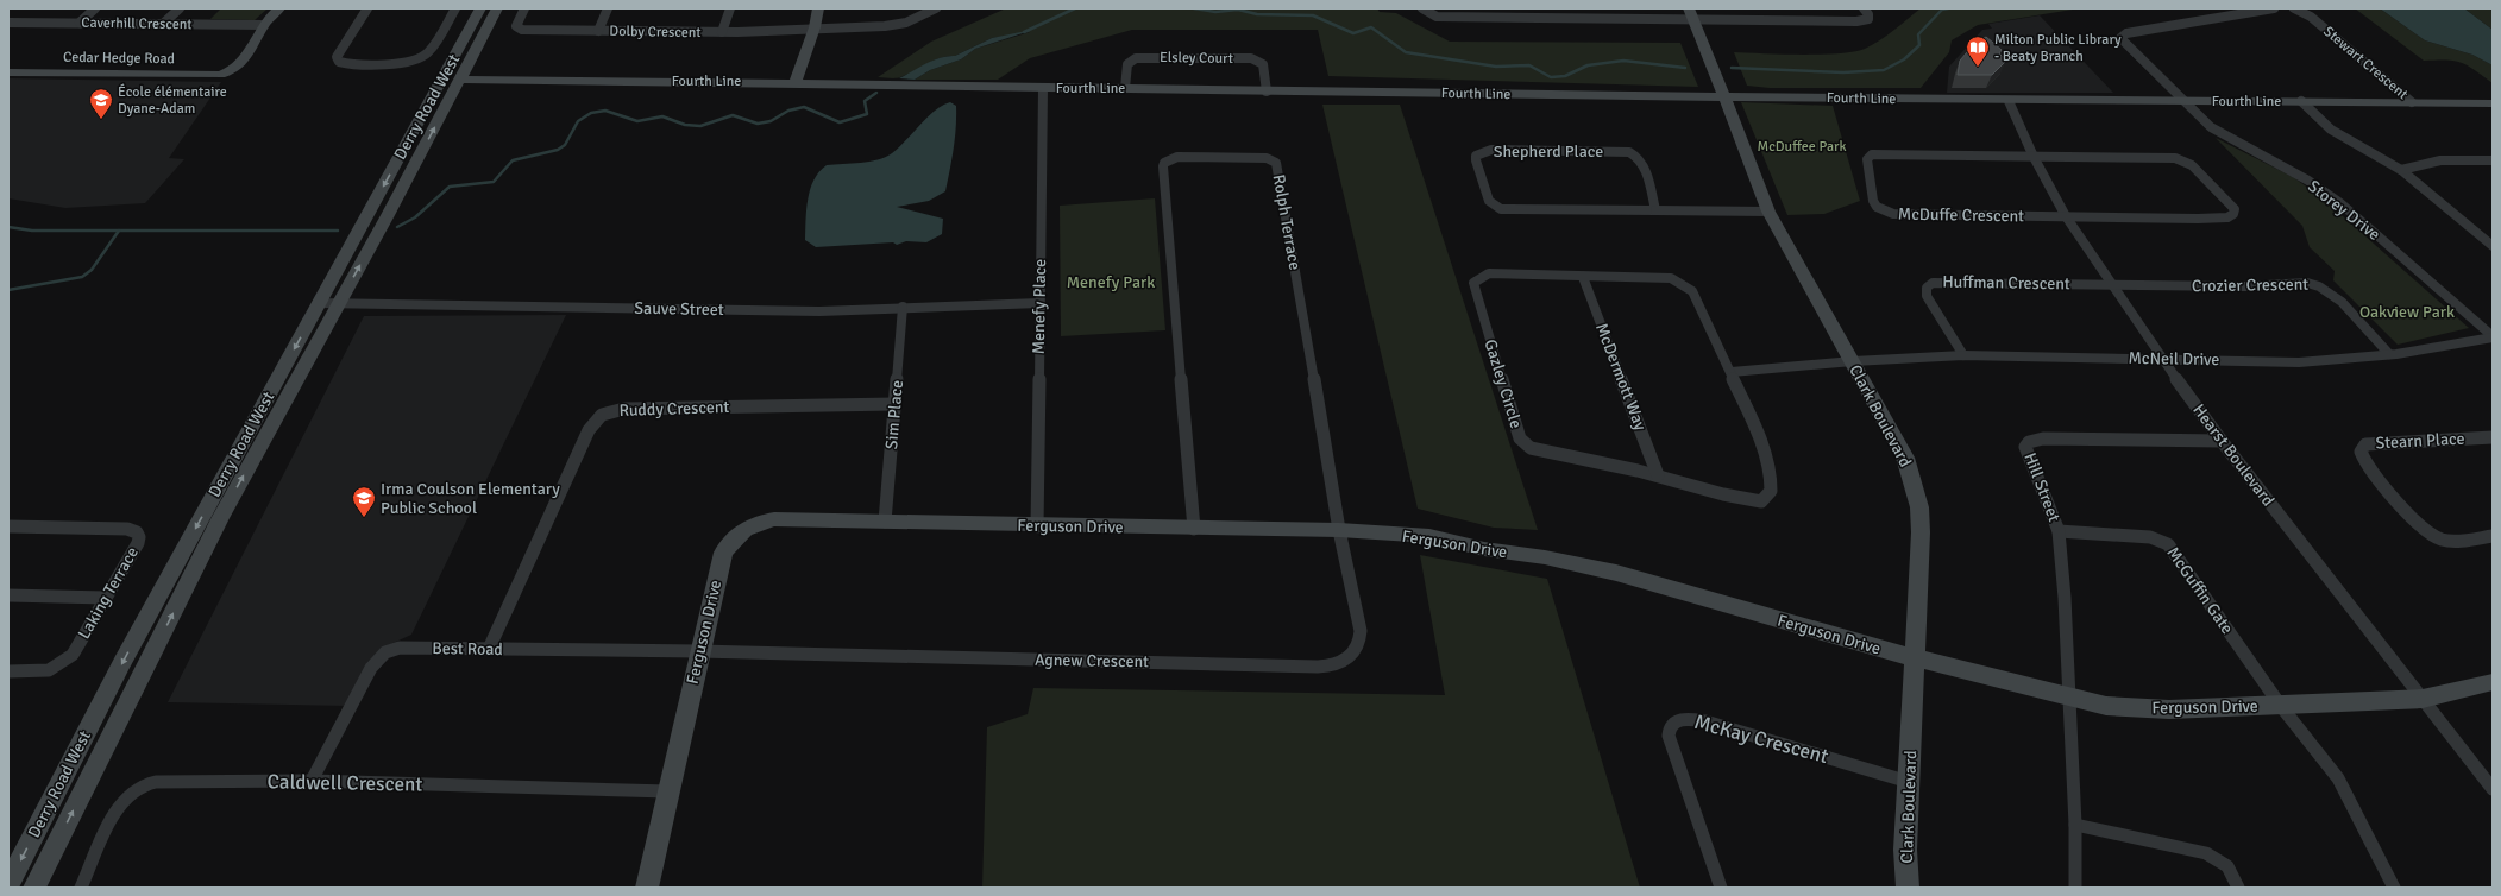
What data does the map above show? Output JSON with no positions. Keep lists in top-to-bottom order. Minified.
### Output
{"streets":{"main road":["Cedar Hedge Road","Fourth Line","Derry Road West","Clark Boulevard","Ferguson Drive"],"street":["Caverhill Crescent","Dolby Crescent","Elsley Court","Stewart Crescent","Shepherd Place","Storey Drive","McDuffe Crescent","Rolph Terrace","Huffman Crescent","Crozier Crescent","Menefy Place","Sauve Street","McNeil Drive","McDermott Way","Gazley Circle","Ruddy Crescent","Sim Place","Stearn Place","Hearst Boulevard","Hill Street","McGuffin Gate","Laking Terrace","Best Road","Agnew Crescent","McKay Crescent","Caldwell Crescent"]},"crossings":[["Caverhill Crescent","Cedar Hedge Road"],["Elsley Court","Fourth Line"],["Stewart Crescent","Fourth Line"],["Fourth Line","Derry Road West"],["Fourth Line","Storey Drive"],["Fourth Line","Menefy Place"],["Fourth Line","Clark Boulevard"],["Fourth Line","Hearst Boulevard"],["Derry Road West","Sauve Street"],["Shepherd Place","Clark Boulevard"],["Storey Drive","McNeil Drive"],["McDuffe Crescent","Hearst Boulevard"],["Rolph Terrace","Ferguson Drive"],["Rolph Terrace","Agnew Crescent"],["Huffman Crescent","Crozier Crescent"],["Huffman Crescent","McNeil Drive"],["Huffman Crescent","Hearst Boulevard"],["Crozier Crescent","McNeil Drive"],["Crozier Crescent","Hearst Boulevard"],["Menefy Place","Sauve Street"],["Menefy Place","Ferguson Drive"],["Sauve Street","Sim Place"],["McNeil Drive","Clark Boulevard"],["McNeil Drive","Hearst Boulevard"],["McDermott Way","Gazley Circle"],["Ruddy Crescent","Sim Place"],["Ruddy Crescent","Best Road"],["Sim Place","Ferguson Drive"],["Clark Boulevard","Ferguson Drive"],["Clark Boulevard","McKay Crescent"],["Hearst Boulevard","Hill Street"],["Hearst Boulevard","Ferguson Drive"],["Hill Street","Ferguson Drive"],["Hill Street","McGuffin Gate"],["Ferguson Drive","McGuffin Gate"],["Ferguson Drive","Best Road"],["Ferguson Drive","Agnew Crescent"],["Ferguson Drive","Caldwell Crescent"],["Best Road","Agnew Crescent"],["Best Road","Caldwell Crescent"]],"parks":["McDuffee Park","Menefy Park","Oakview Park"],"places":{"library":["Milton Public Library - Beaty Branch"],"school or university":["École élémentaire Dyane-Adam","Irma Coulson Elementary Public School"]}}
